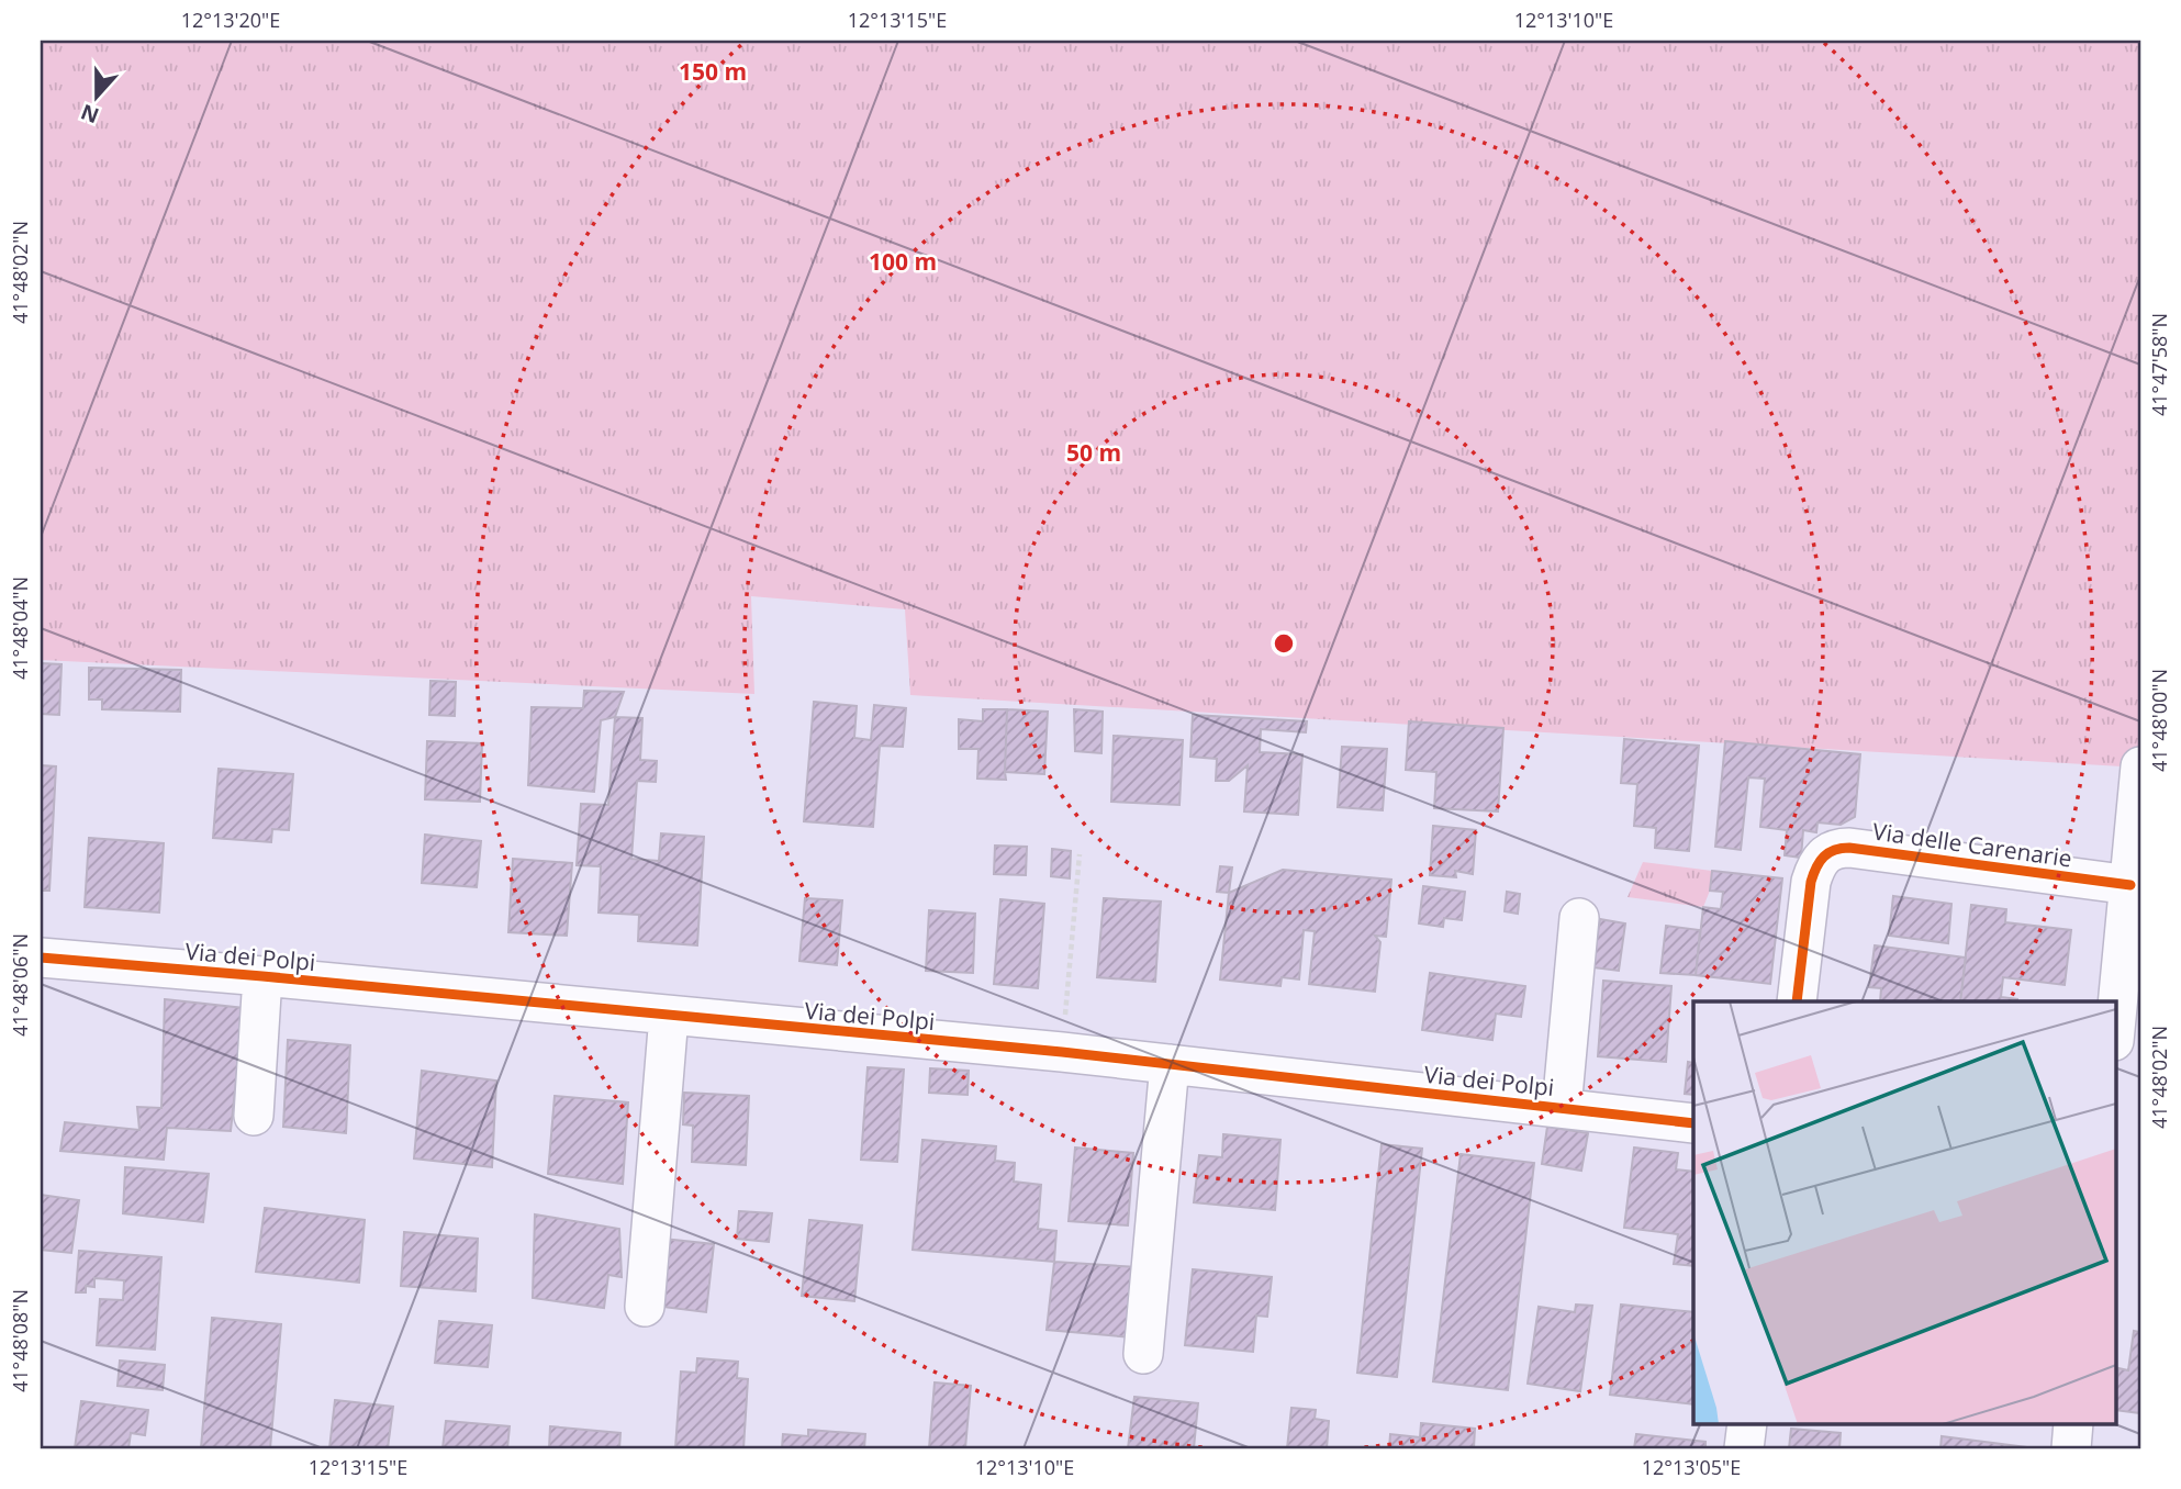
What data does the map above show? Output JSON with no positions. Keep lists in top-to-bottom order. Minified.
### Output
{"streets":{"street":["Via delle Carenarie","Via dei Polpi"]},"north":"bottom","coordinates":["12°13'20\"E","12°13'15\"E","12°13'10\"E","41°48'02\"N","41°47'58\"N","41°48'04\"N","41°48'00\"N","41°48'06\"N","41°48'08\"N","12°13'05\"E"],"rings":["150 m","100 m","50 m"]}
